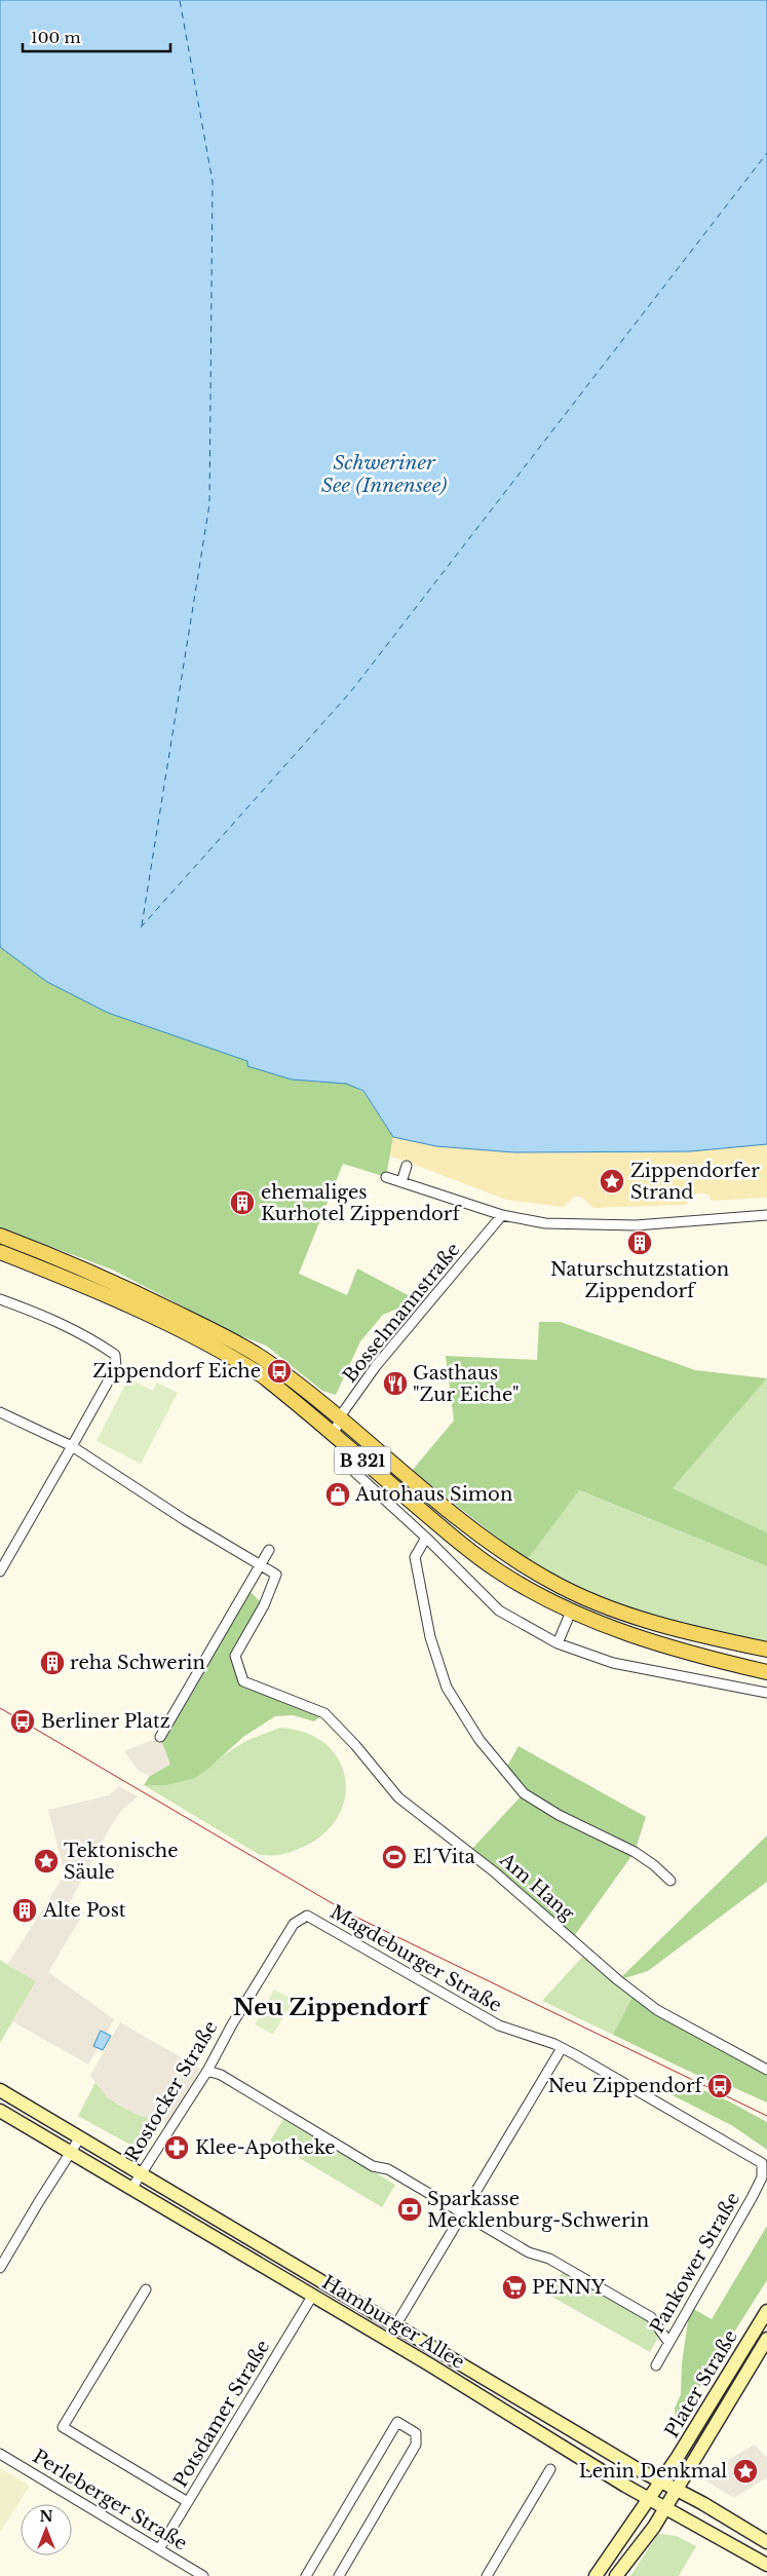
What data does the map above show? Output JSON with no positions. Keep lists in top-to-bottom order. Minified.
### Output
{"streets":{"main road":["B 321"],"street":["Bosselmannstraße","Am Hang","Magdeburger Straße","Rostocker Straße","Pankower Straße","Hamburger Allee","Plater Straße","Potsdamer Straße","Perleberger Straße"]},"crossings":[["Bosselmannstraße","B 321"],["Magdeburger Straße","Rostocker Straße"],["Magdeburger Straße","Pankower Straße"],["Rostocker Straße","Hamburger Allee"],["Hamburger Allee","Plater Straße"],["Hamburger Allee","Potsdamer Straße"],["Potsdamer Straße","Perleberger Straße"]],"districts":["Neu Zippendorf"],"water":["Schweriner See (Innensee)"],"places":{"place":["Zippendorfer Strand","Tektonische Säule","Lenin Denkmal"],"building":["ehemaliges Kurhotel Zippendorf","Naturschutzstation Zippendorf","reha Schwerin","Alte Post"],"bus stop":["Zippendorf Eiche","Berliner Platz","Neu Zippendorf"],"restaurant":["Gasthaus \"Zur Eiche\""],"shop":["Autohaus Simon"],"sports":["El´Vita"],"pharmacy":["Klee-Apotheke"],"bank":["Sparkasse Mecklenburg-Schwerin"],"supermarket":["PENNY"]},"scale_bar":"100 m","north":"top"}
